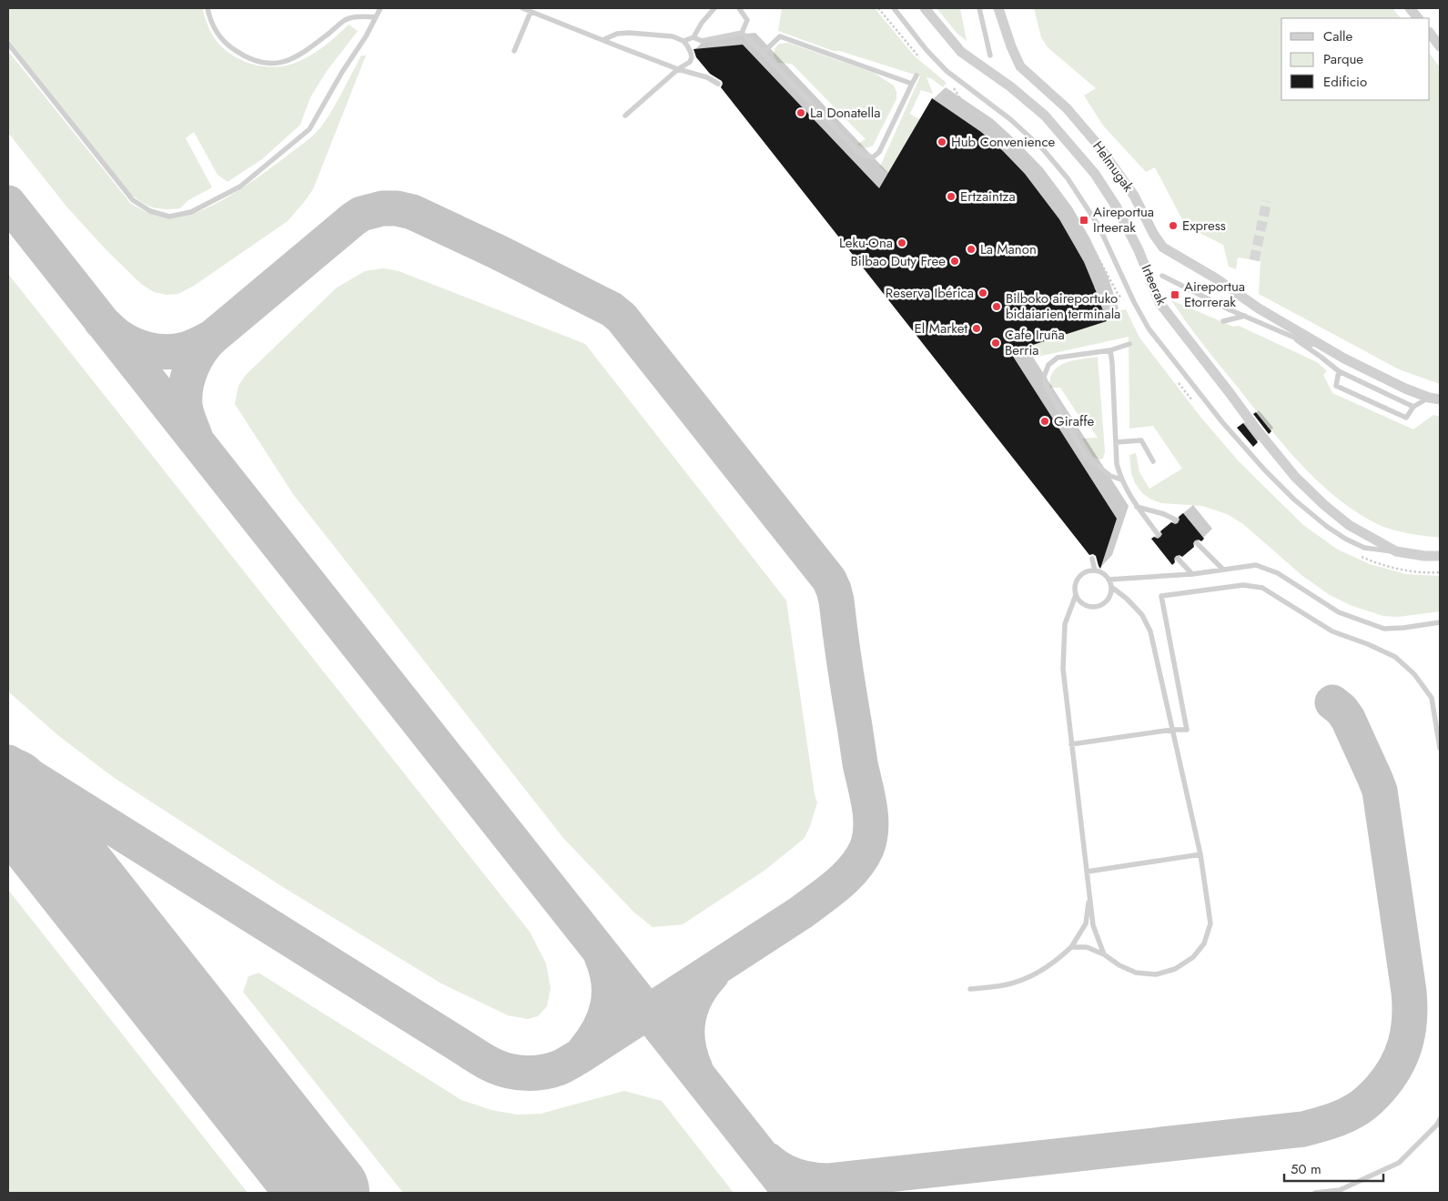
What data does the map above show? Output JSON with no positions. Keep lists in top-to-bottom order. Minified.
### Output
{"streets":{"street":["Helmugak","Irteerak"]},"places":{"other":["La Donatella","Hub Convenience","Ertzaintza","Express","Leku-Ona","La Manon","Bilbao Duty Free","Reserva Ibérica","Bilboko aireportuko bidaiarien terminala","El Market","Cafe Iruña Berria","Giraffe"],"transit":["Aireportua Irteerak","Aireportua Etorrerak"]},"legend":["Calle","Parque","Edificio"],"scale_bar":"50 m"}
